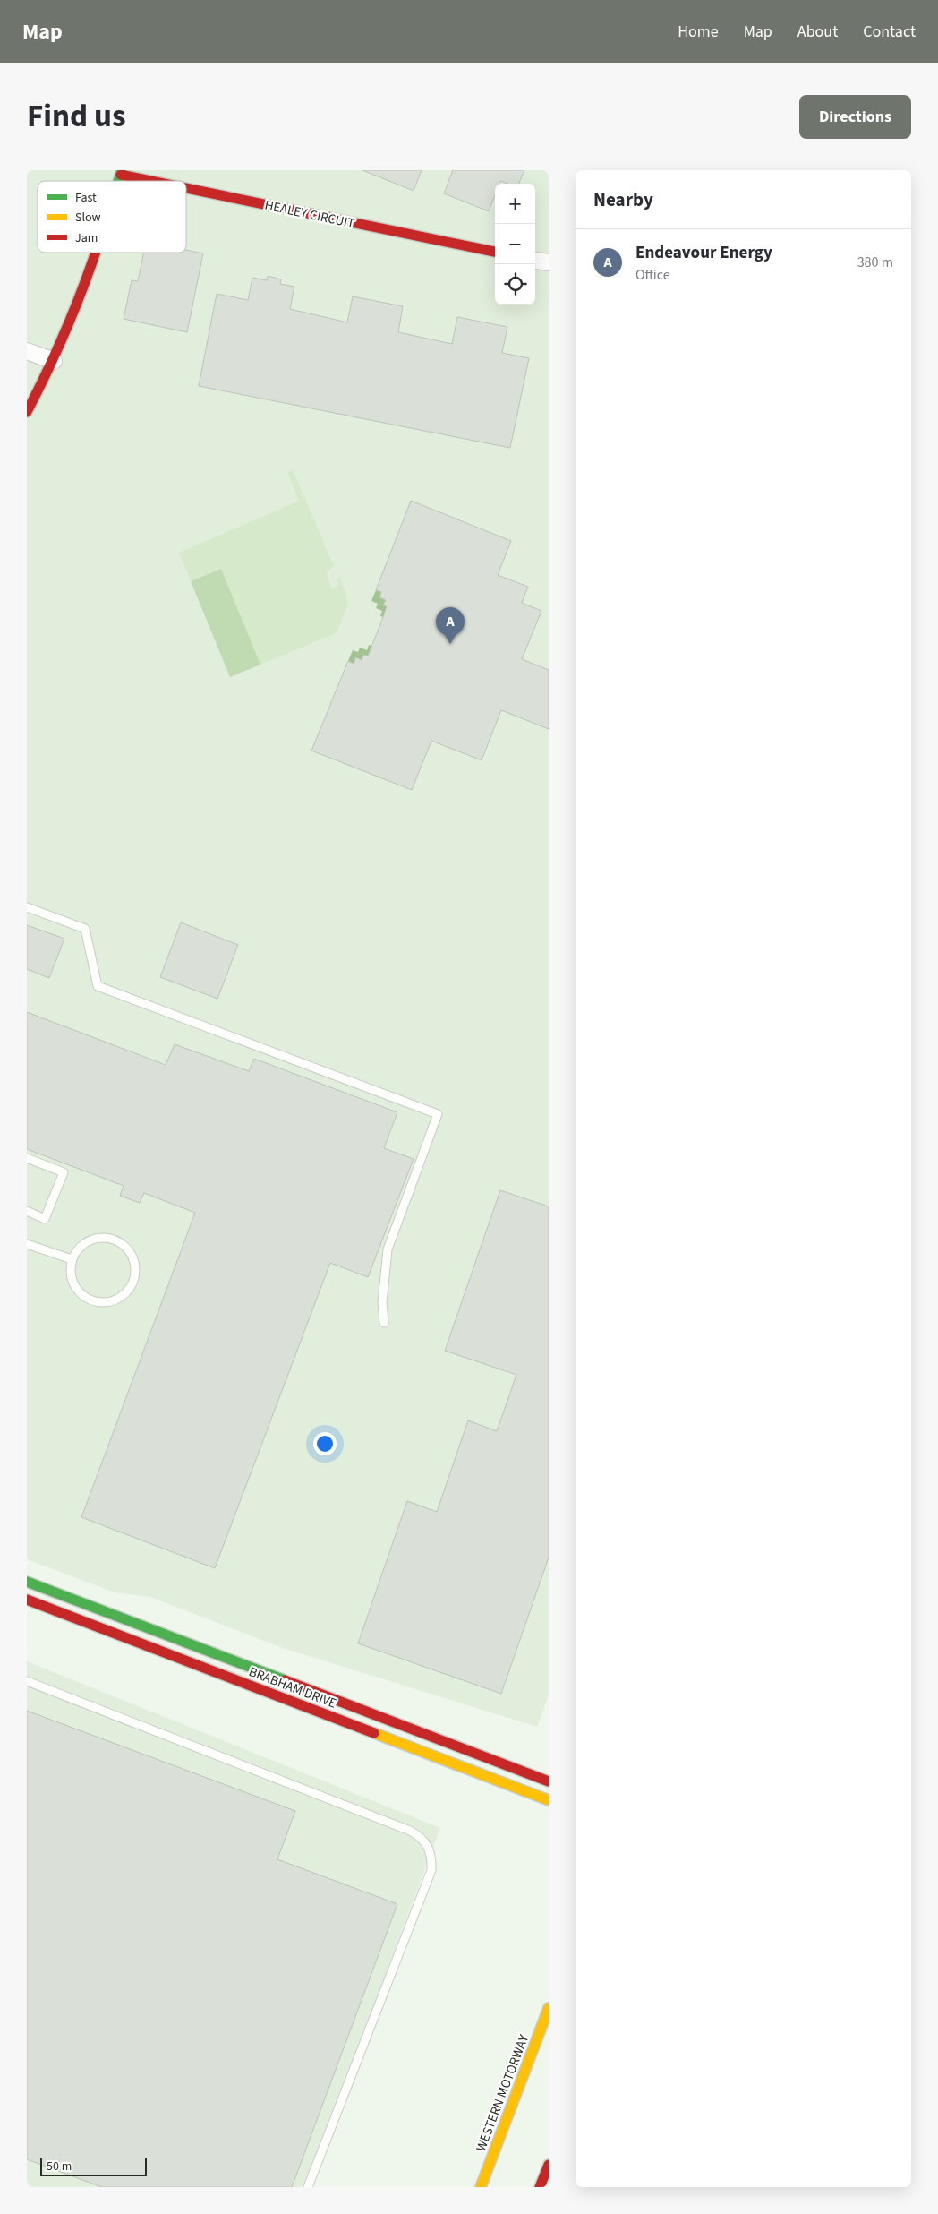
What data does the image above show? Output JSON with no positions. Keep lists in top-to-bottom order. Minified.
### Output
{"streets":{"main road":["HEALEY CIRCUIT","BRABHAM DRIVE","WESTERN MOTORWAY"]},"legend":["Fast","Slow","Jam"],"scale_bar":"50 m","page":{"header":"Map","nav":["Home","Map","About","Contact"],"title":"Find us","buttons":"Directions","heading":"Nearby","map_buttons":["+","−"],"list":[{"mark":"A","name":"Endeavour Energy","note":"Office","value":"380 m"}],"pins":"A","scale":"50 m"}}
